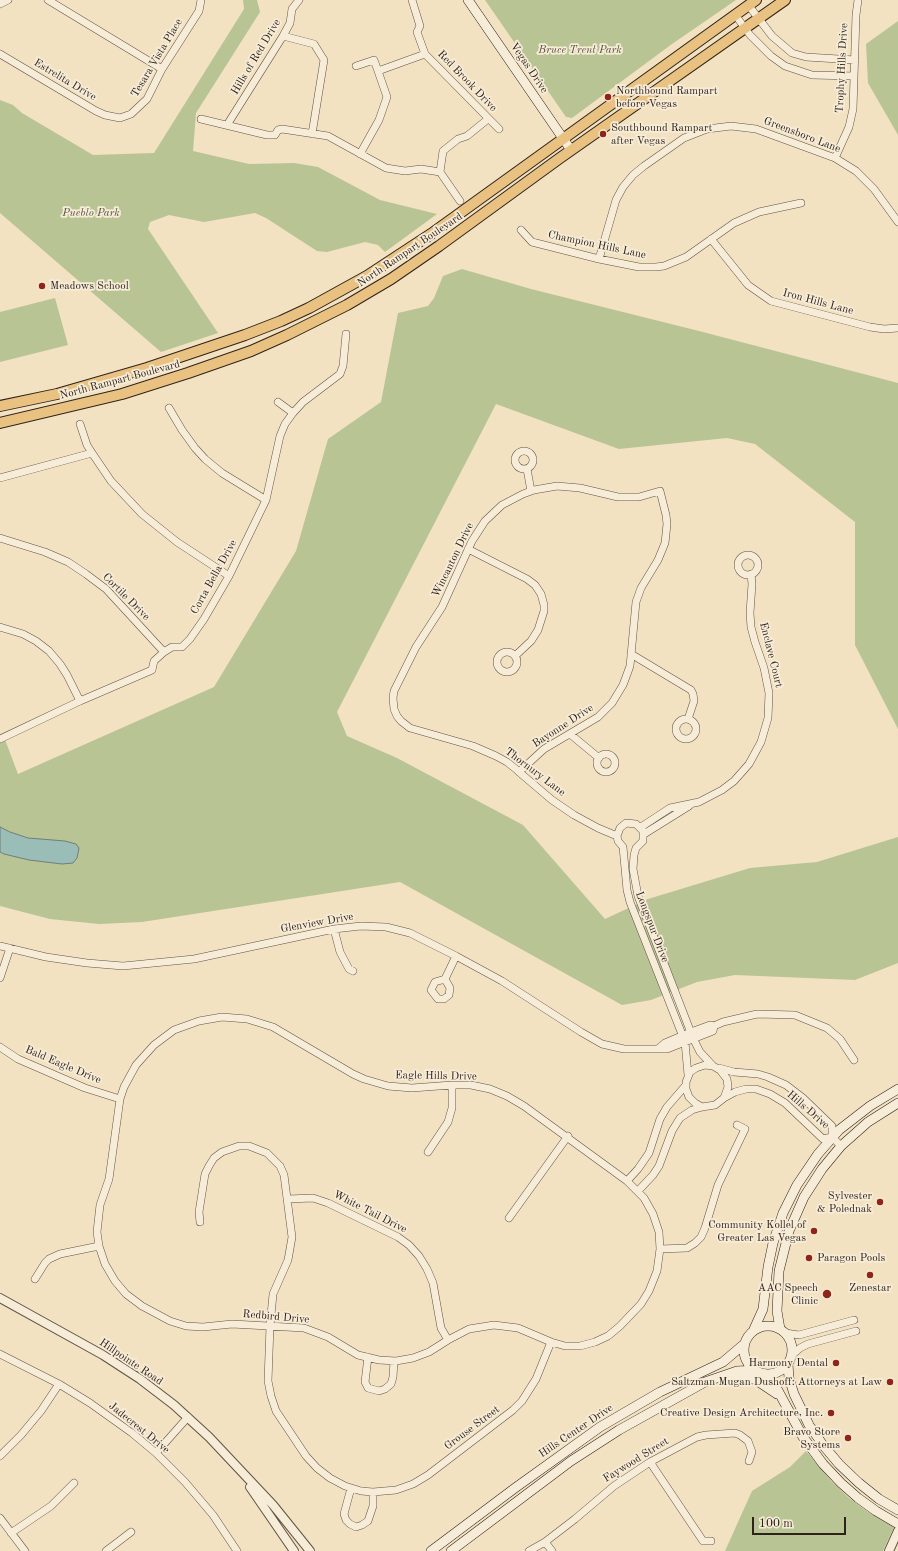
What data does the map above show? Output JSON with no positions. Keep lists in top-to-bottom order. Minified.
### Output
{"streets":{"main road":["Vegas Drive","North Rampart Boulevard","Hills Center Drive"],"street":["Hills of Red Drive","Tesara Vista Place","Trophy Hills Drive","Estrelita Drive","Red Brook Drive","Greensboro Lane","Champion Hills Lane","Iron Hills Lane","Wincanton Drive","Corta Bella Drive","Cortile Drive","Enclave Court","Bayonne Drive","Thornury Lane","Glenview Drive","Longspur Drive","Bald Eagle Drive","Eagle Hills Drive","Hills Drive","White Tail Drive","Redbird Drive","Hillpointe Road","Jadecrest Drive","Grouse Street","Faywood Street"]},"crossings":[["Tesara Vista Place","Estrelita Drive"],["Vegas Drive","North Rampart Boulevard"],["Trophy Hills Drive","Greensboro Lane"],["Greensboro Lane","Champion Hills Lane"],["Champion Hills Lane","Iron Hills Lane"],["Wincanton Drive","Bayonne Drive"],["Wincanton Drive","Thornury Lane"],["Corta Bella Drive","Cortile Drive"],["Enclave Court","Longspur Drive"],["Bayonne Drive","Thornury Lane"],["Thornury Lane","Longspur Drive"],["Glenview Drive","Longspur Drive"],["Longspur Drive","Hills Drive"],["Bald Eagle Drive","Eagle Hills Drive"],["Bald Eagle Drive","Redbird Drive"],["Eagle Hills Drive","Hills Drive"],["Eagle Hills Drive","Redbird Drive"],["White Tail Drive","Redbird Drive"],["White Tail Drive","Grouse Street"],["Redbird Drive","Grouse Street"]],"parks":["Bruce Trent Park","Pueblo Park"],"places":["Northbound Rampart before Vegas","Southbound Rampart after Vegas","Meadows School","Sylvester & Polednak","Community Kollel of Greater Las Vegas","Paragon Pools","Zenestar","AAC Speech Clinic","Harmony Dental","Saltzman Mugan Dushoff: Attorneys at Law","Creative Design Architecture, Inc.","Bravo Store Systems"],"scale_bar":"100 m"}
